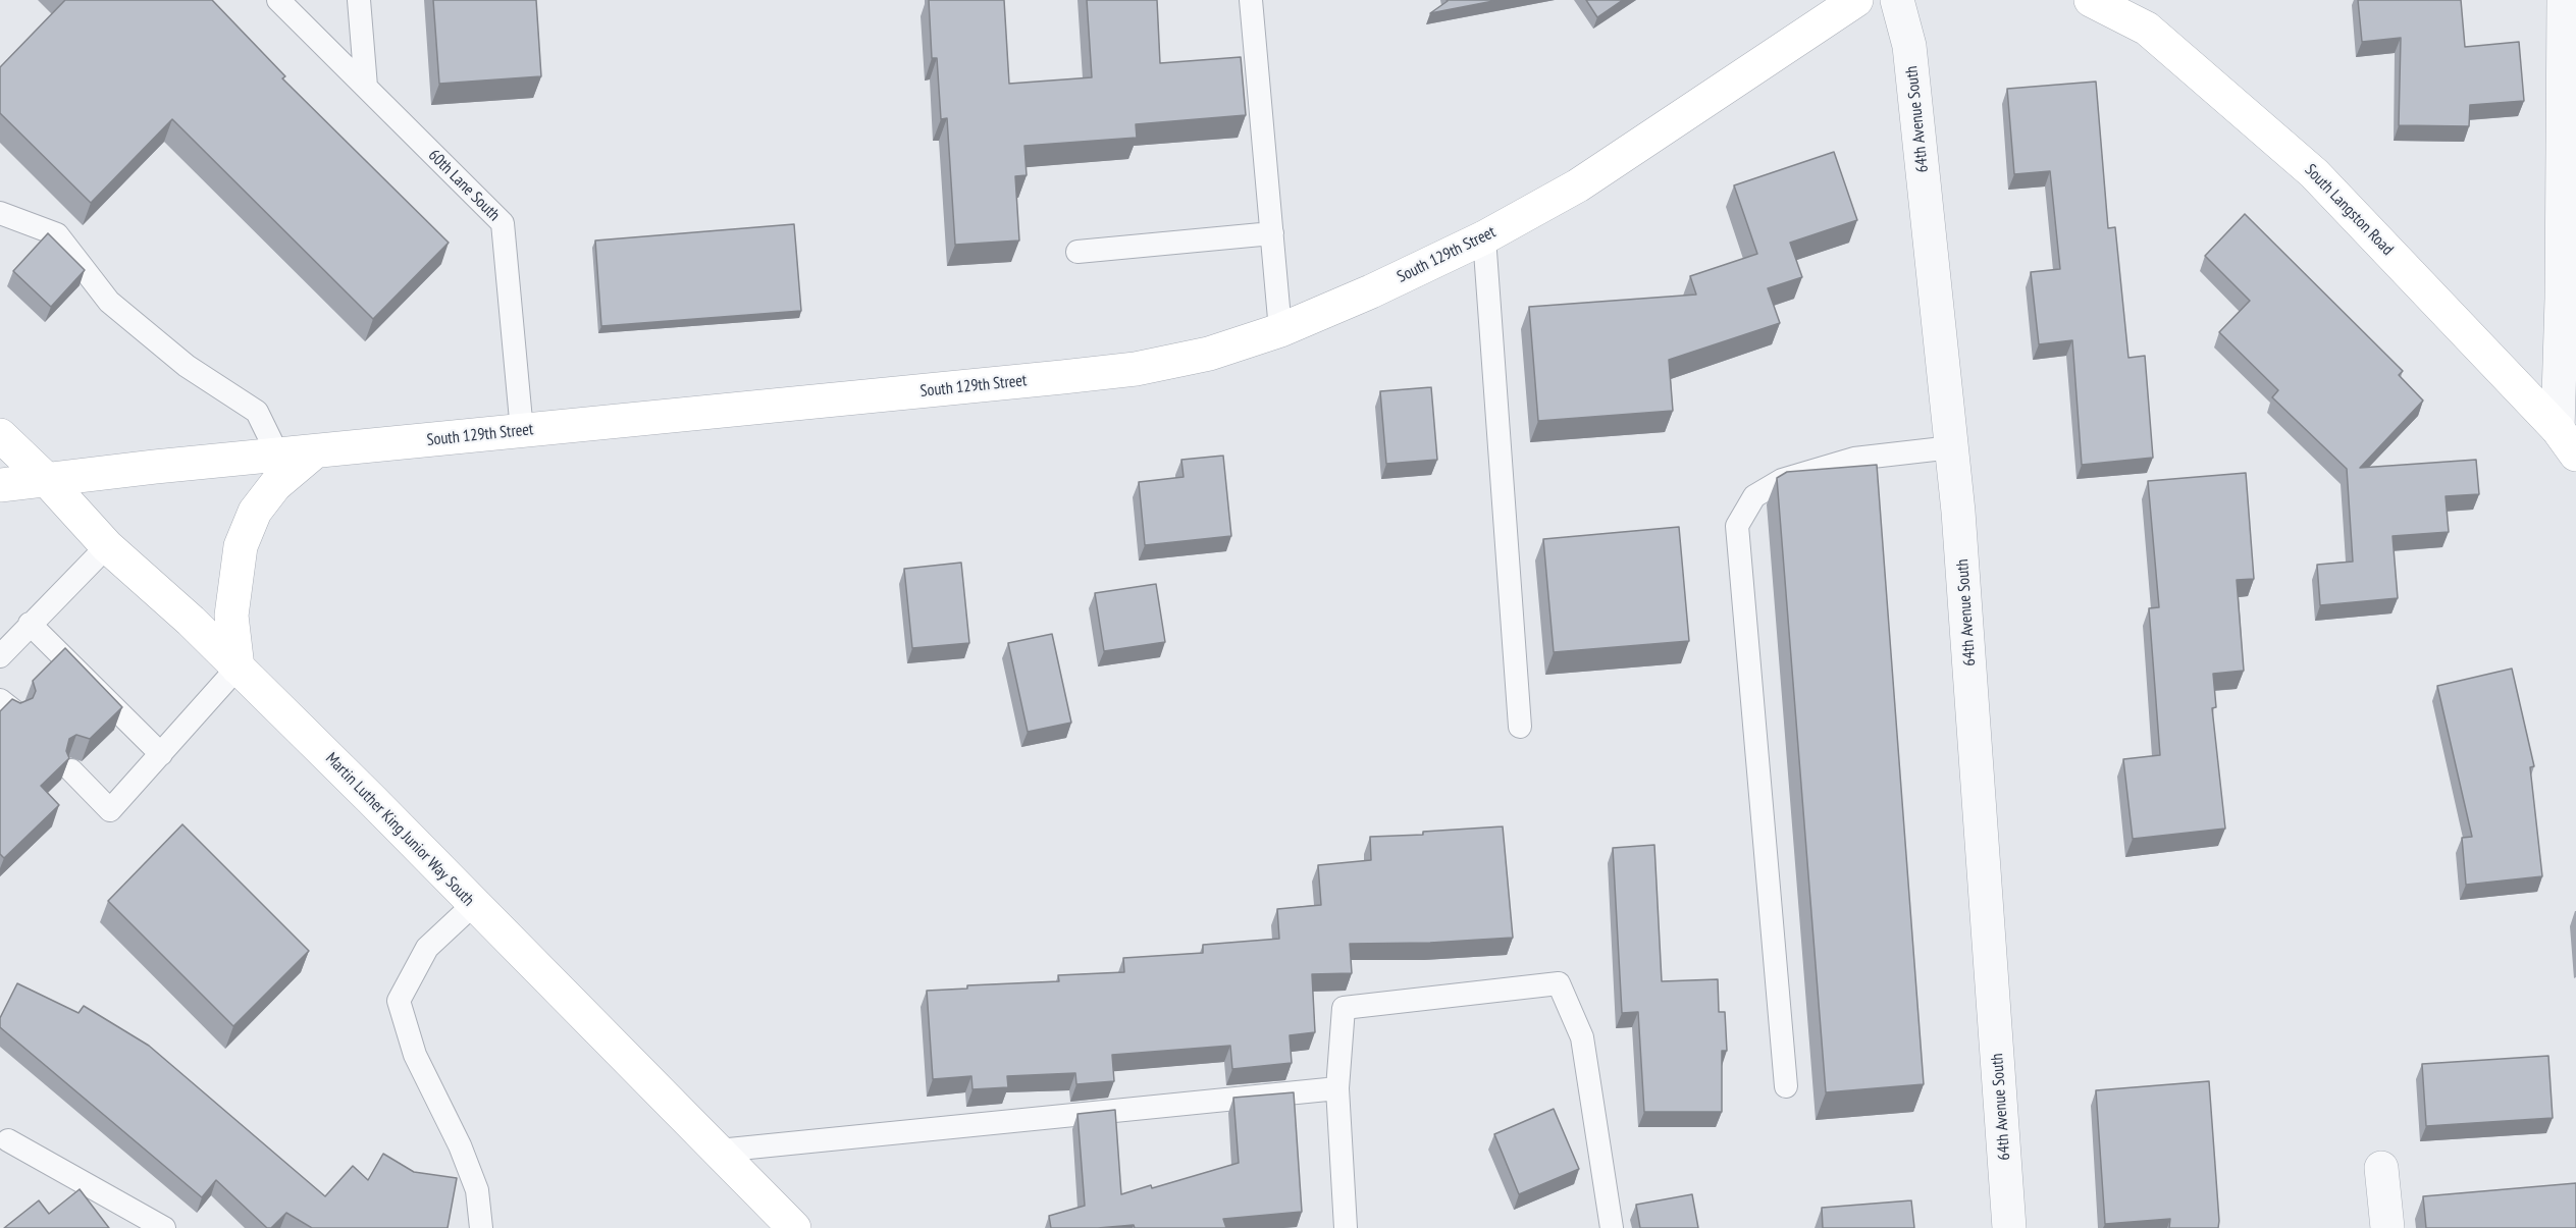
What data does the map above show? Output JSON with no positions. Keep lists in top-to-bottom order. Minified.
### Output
{"streets":{"street":["64th Avenue South","South Langston Road","South 129th Street","Martin Luther King Junior Way South"],"lane":["60th Lane South"]},"crossings":[["60th Lane South","South 129th Street"],["South 129th Street","Martin Luther King Junior Way South"]]}
